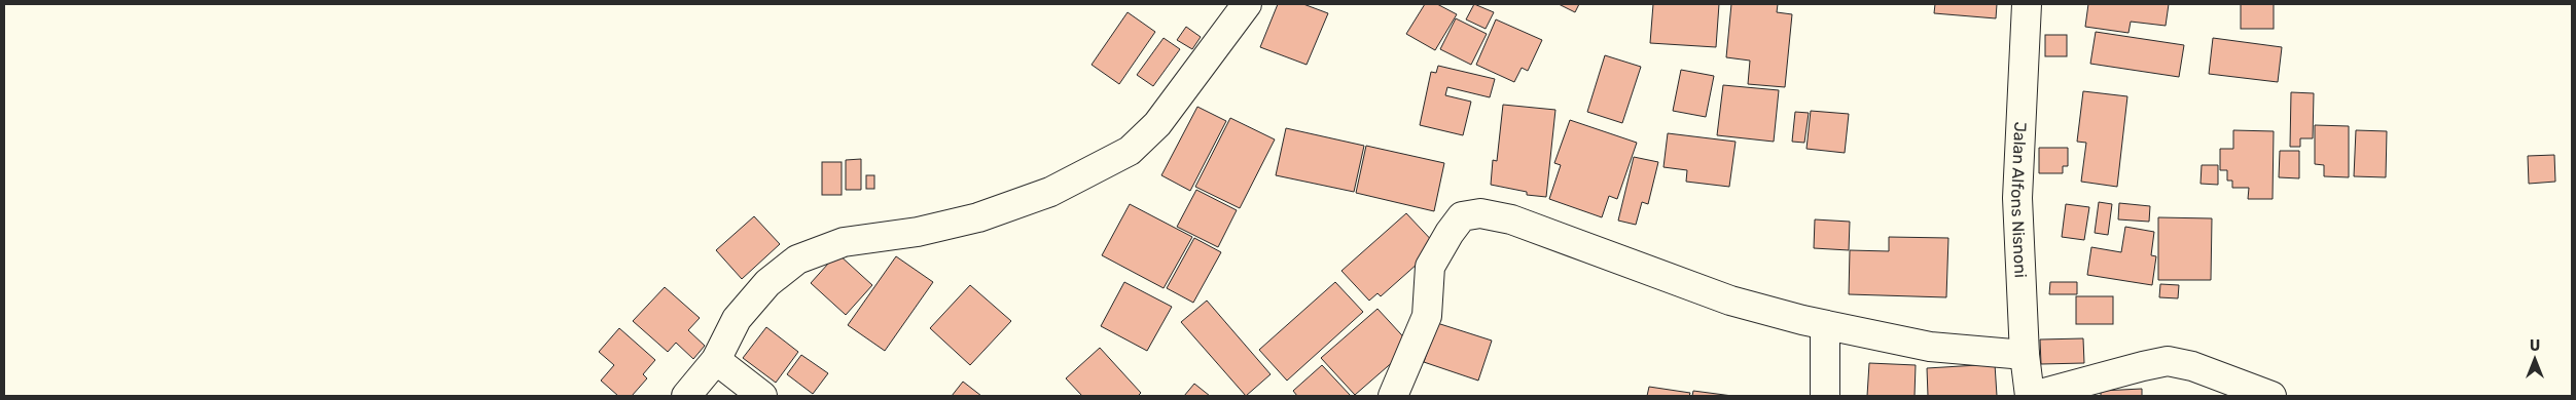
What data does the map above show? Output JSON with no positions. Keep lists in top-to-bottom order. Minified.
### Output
{"streets":{"street":["Jalan Alfons Nisnoni"]},"north":"top"}
